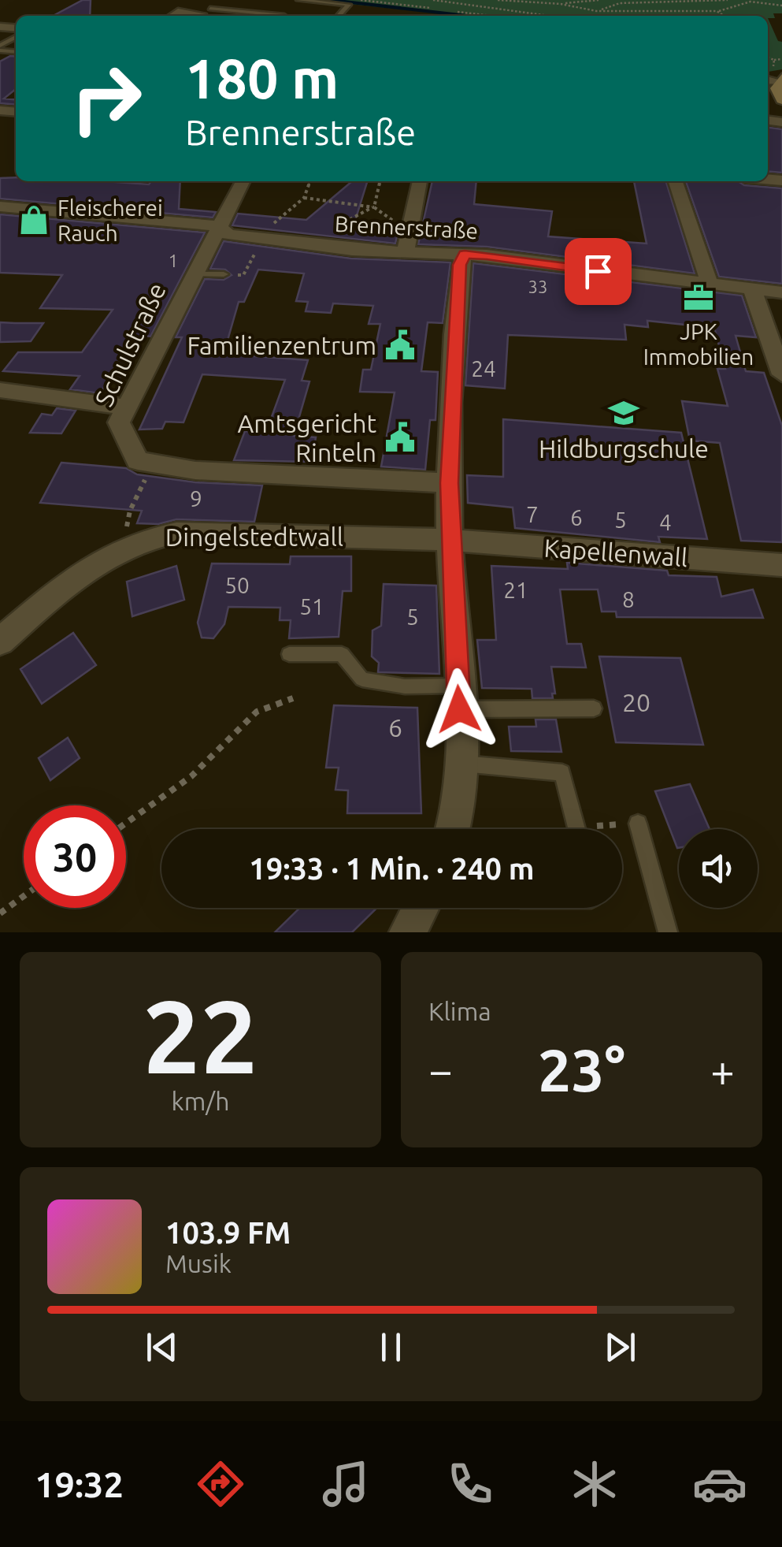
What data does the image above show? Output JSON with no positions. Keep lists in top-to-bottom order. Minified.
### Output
{"streets":{"street":["Brennerstraße","Schulstraße","Dingelstedtwall","Kapellenwall"]},"crossings":[["Brennerstraße","Schulstraße"],["Dingelstedtwall","Kapellenwall"]],"places":{"shop":["Fleischerei Rauch"],"office":["JPK Immobilien"],"public building":["Familienzentrum","Amtsgericht Rinteln"],"school or university":["Hildburgschule"]},"house_numbers":["1","33","24","9","7","6","5","4","50","21","8","51","5","20","6"],"page":{"turn":["180 m","Brennerstraße"],"limit":"30","trip":"19:33 · 1 Min. · 240 m","tile":[["22","km/h"],"Klima"],"heat":["−","23°","+"],"song":["103.9 FM","Musik"],"tabs":"19:32"}}
